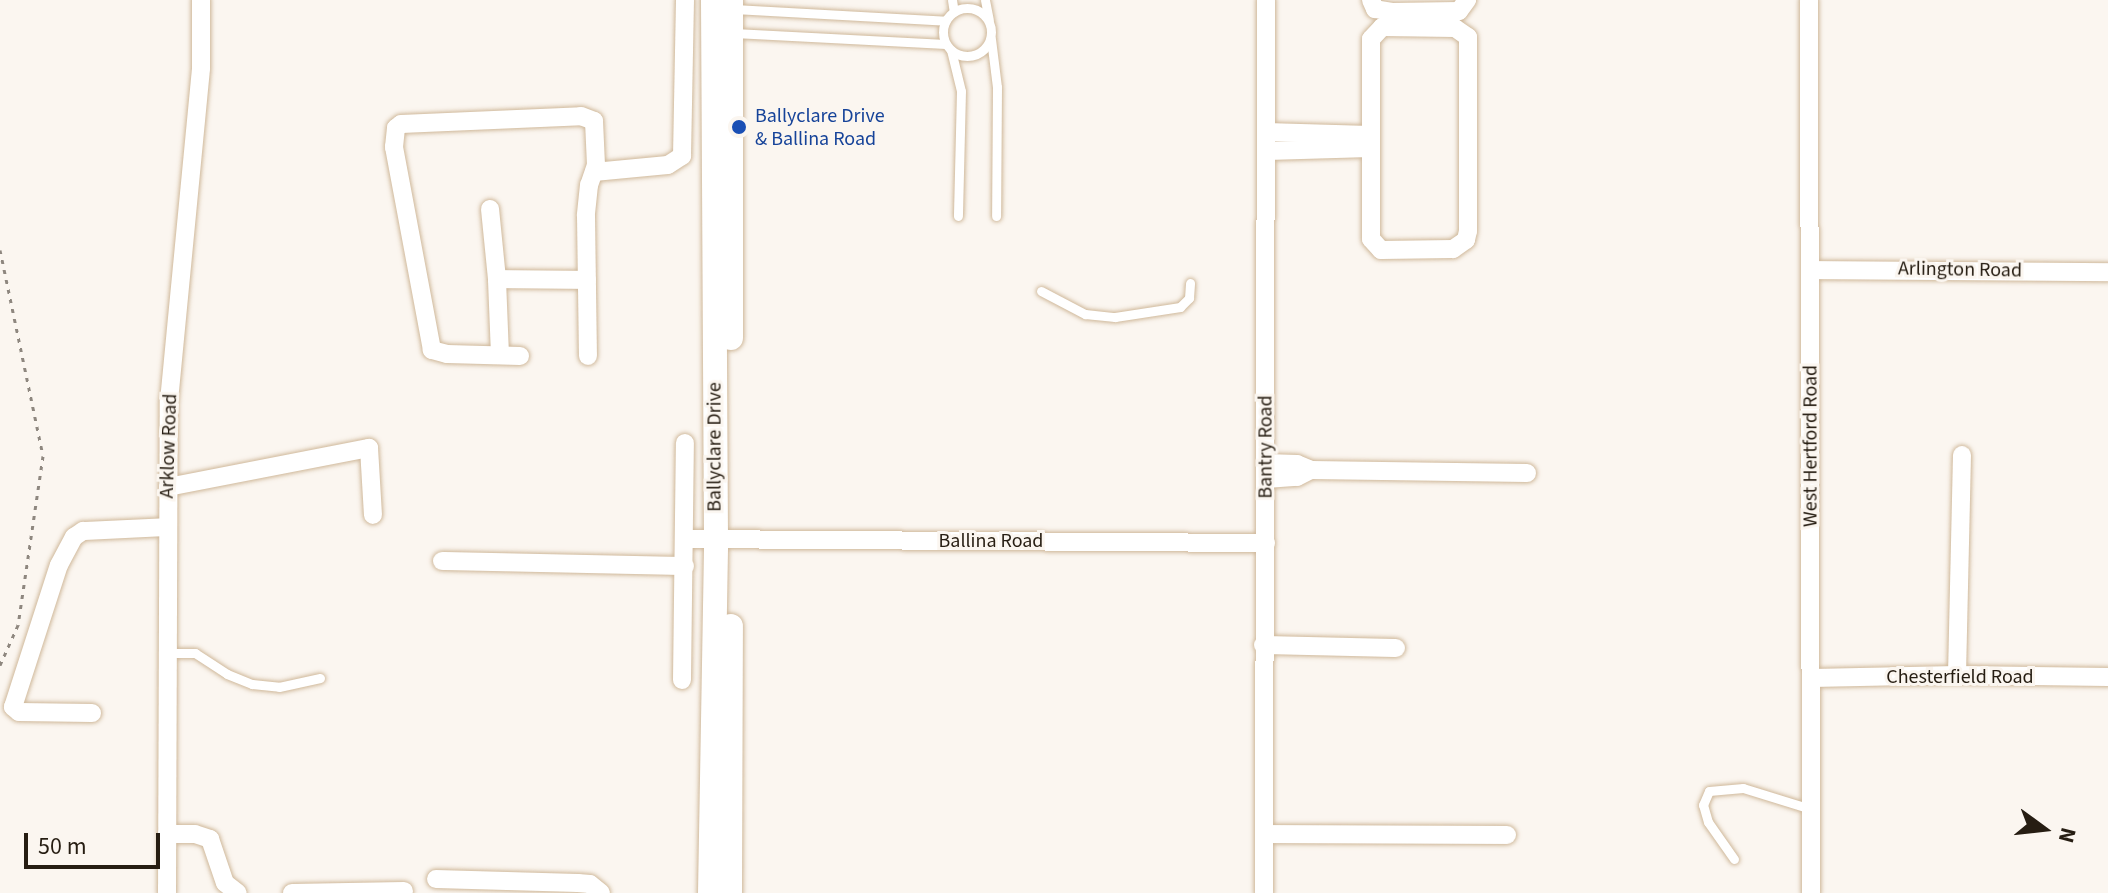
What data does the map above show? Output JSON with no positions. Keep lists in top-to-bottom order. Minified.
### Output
{"streets":{"street":["Arlington Road","Arklow Road","West Hertford Road","Ballyclare Drive","Bantry Road","Ballina Road","Chesterfield Road"]},"crossings":[["Arlington Road","West Hertford Road"],["West Hertford Road","Chesterfield Road"],["Ballyclare Drive","Ballina Road"],["Bantry Road","Ballina Road"]],"places":["Ballyclare Drive & Ballina Road"],"scale_bar":"50 m","north":"right"}
